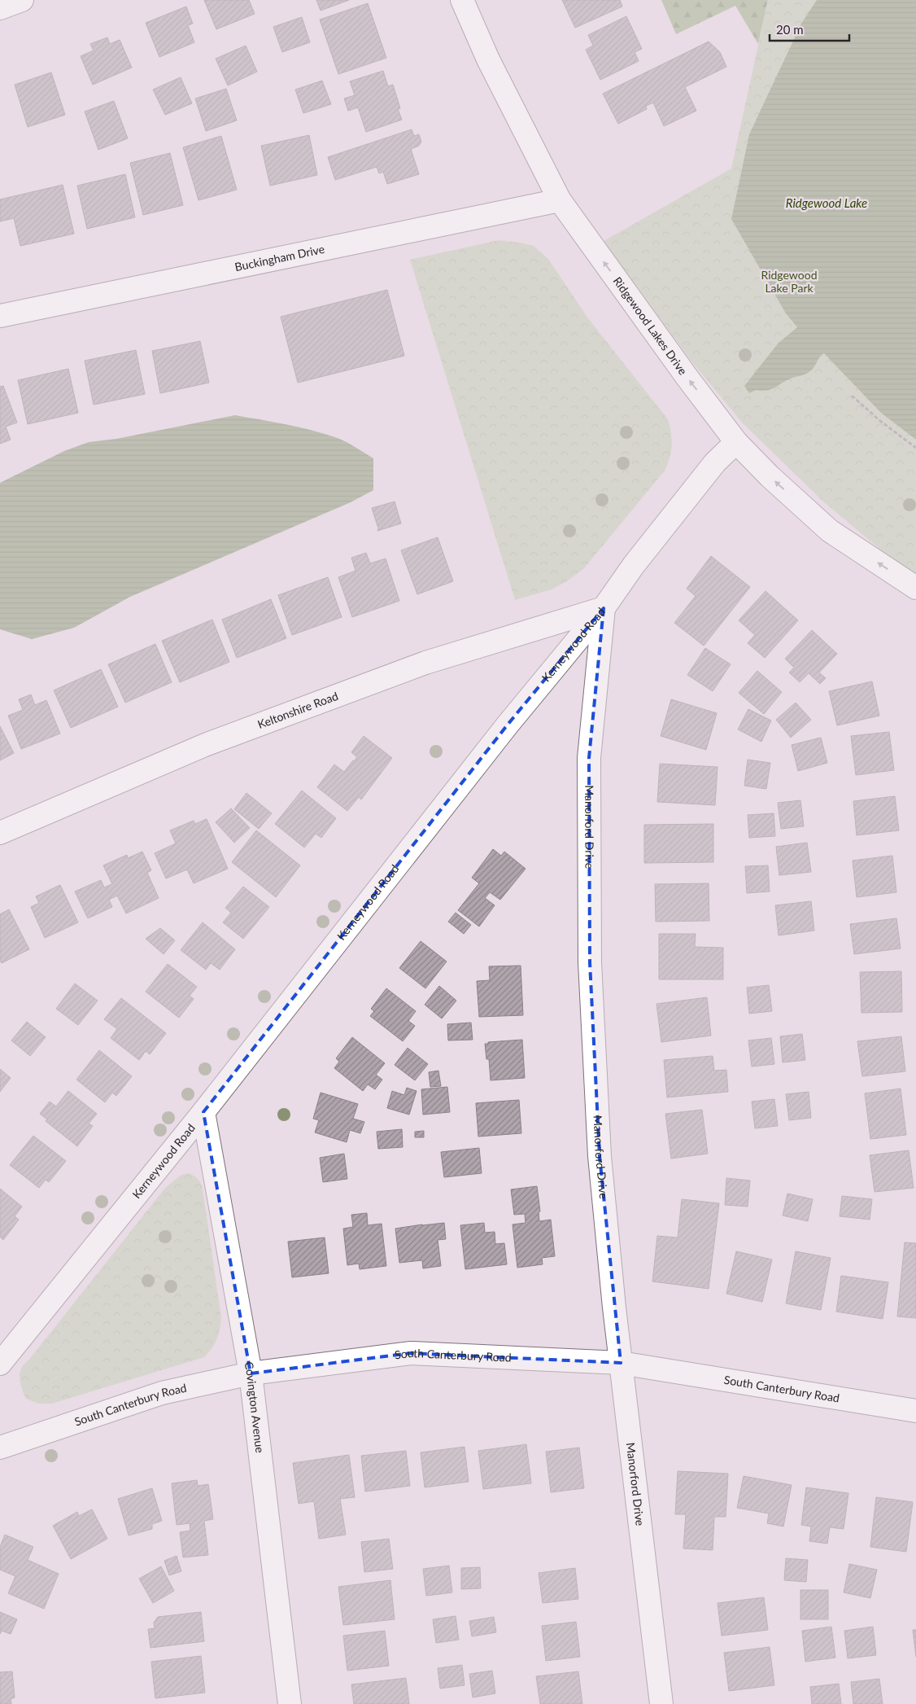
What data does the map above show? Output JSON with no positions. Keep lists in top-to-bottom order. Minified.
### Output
{"streets":{"street":["Buckingham Drive","Ridgewood Lakes Drive","Kerneywood Road","Keltonshire Road","Manorford Drive","South Canterbury Road","Covington Avenue"]},"crossings":[["Buckingham Drive","Ridgewood Lakes Drive"],["Ridgewood Lakes Drive","Kerneywood Road"],["Kerneywood Road","Keltonshire Road"],["Kerneywood Road","Manorford Drive"],["Kerneywood Road","Covington Avenue"],["Keltonshire Road","Manorford Drive"],["Manorford Drive","South Canterbury Road"],["South Canterbury Road","Covington Avenue"]],"one_way":["Ridgewood Lakes Drive"],"water":["Ridgewood Lake"],"parks":["Ridgewood Lake Park"],"scale_bar":"20 m"}
